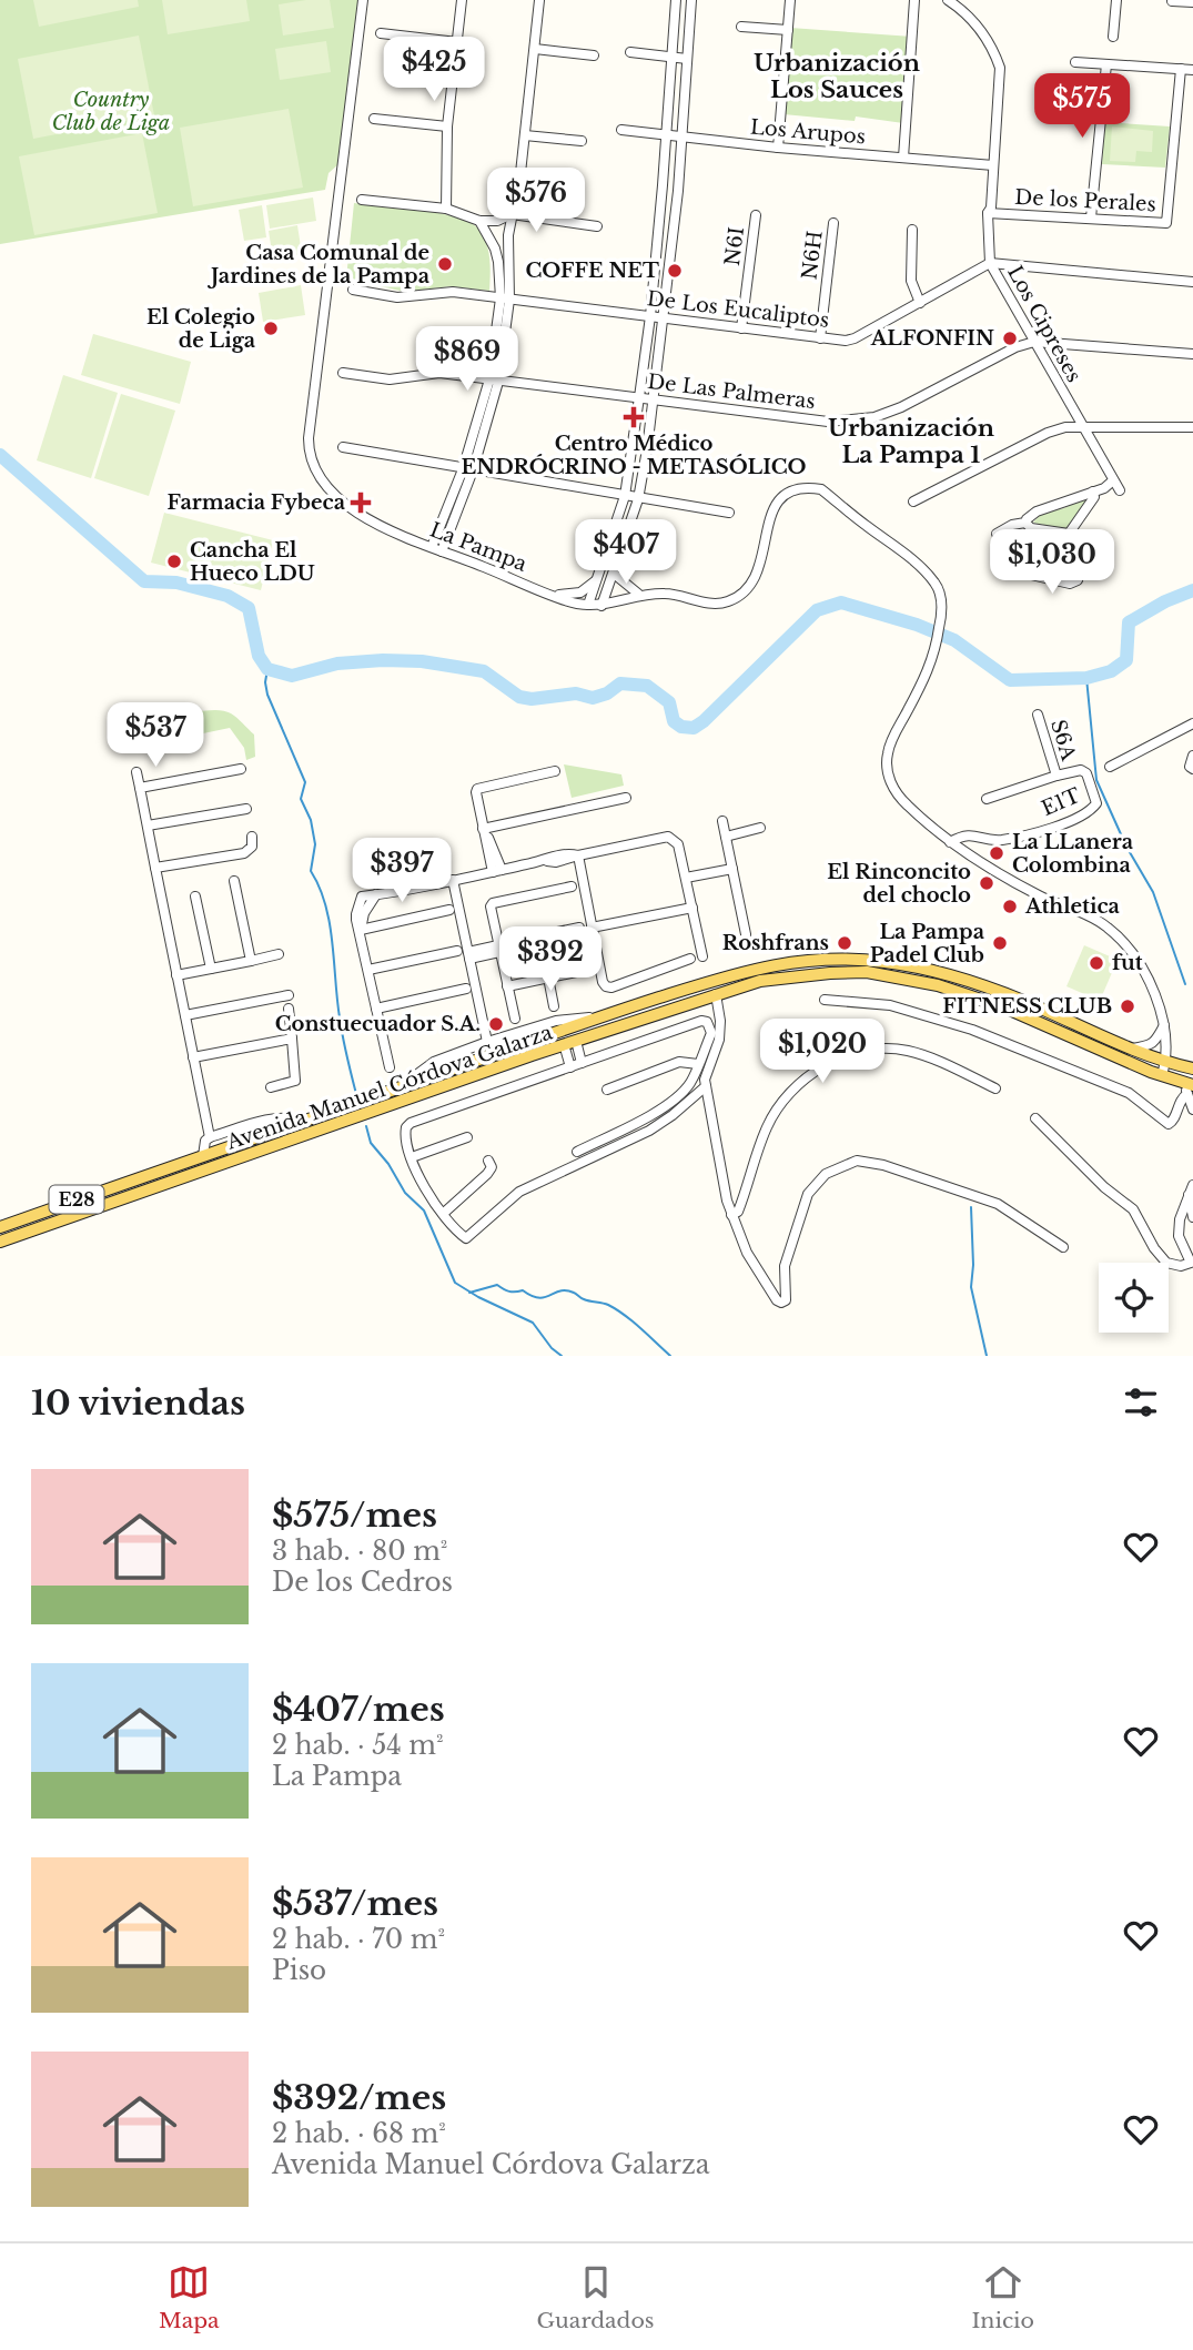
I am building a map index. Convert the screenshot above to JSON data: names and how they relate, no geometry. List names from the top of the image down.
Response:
{
  "streets": {
    "main road": ["Avenida Manuel Córdova Galarza", "E28"],
    "street": [
      "Los Arupos",
      "De los Perales",
      "N6I",
      "N6H",
      "De Los Eucaliptos",
      "Los Cipreses",
      "De Las Palmeras",
      "La Pampa",
      "S6A",
      "E1T"
    ]
  },
  "crossings": [
    ["Los Arupos", "Los Cipreses"],
    ["De los Perales", "Los Cipreses"],
    ["N6I", "De Los Eucaliptos"],
    ["N6H", "De Los Eucaliptos"],
    ["De Los Eucaliptos", "Los Cipreses"],
    ["Los Cipreses", "De Las Palmeras"],
    ["La Pampa", "E1T"],
    ["La Pampa", "Avenida Manuel Córdova Galarza"],
    ["S6A", "E1T"]
  ],
  "districts": ["Urbanización Los Sauces", "Urbanización La Pampa 1"],
  "parks": ["Country Club de Liga"],
  "places": {
    "other": [
      "Casa Comunal de Jardines de la Pampa",
      "COFFE NET",
      "El Colegio de Liga",
      "ALFONFIN",
      "Cancha El Hueco LDU",
      "La LLanera Colombina",
      "El Rinconcito del choclo",
      "Athletica",
      "Roshfrans",
      "La Pampa Padel Club",
      "fut",
      "FITNESS CLUB",
      "Constuecuador S.A."
    ],
    "health": ["Centro Médico ENDRÓCRINO - METASÓLICO", "Farmacia Fybeca"]
  },
  "page": {
    "price": [
      "$425",
      "$575",
      "$576",
      "$869",
      "$407",
      "$1,030",
      "$537",
      "$397",
      "$392",
      "$1,020"
    ],
    "heading": "10 viviendas",
    "list": [
      {
        "name": "$575/mes",
        "note": "3 hab. · 80 m² · De los Cedros"
      },
      {
        "name": "$407/mes",
        "note": "2 hab. · 54 m² · La Pampa"
      },
      {
        "name": "$537/mes",
        "note": "2 hab. · 70 m² · Piso"
      },
      {
        "name": "$392/mes",
        "note": "2 hab. · 68 m² · Avenida Manuel Córdova Galarza"
      }
    ],
    "tabs": ["Mapa", "Guardados", "Inicio"]
  }
}
